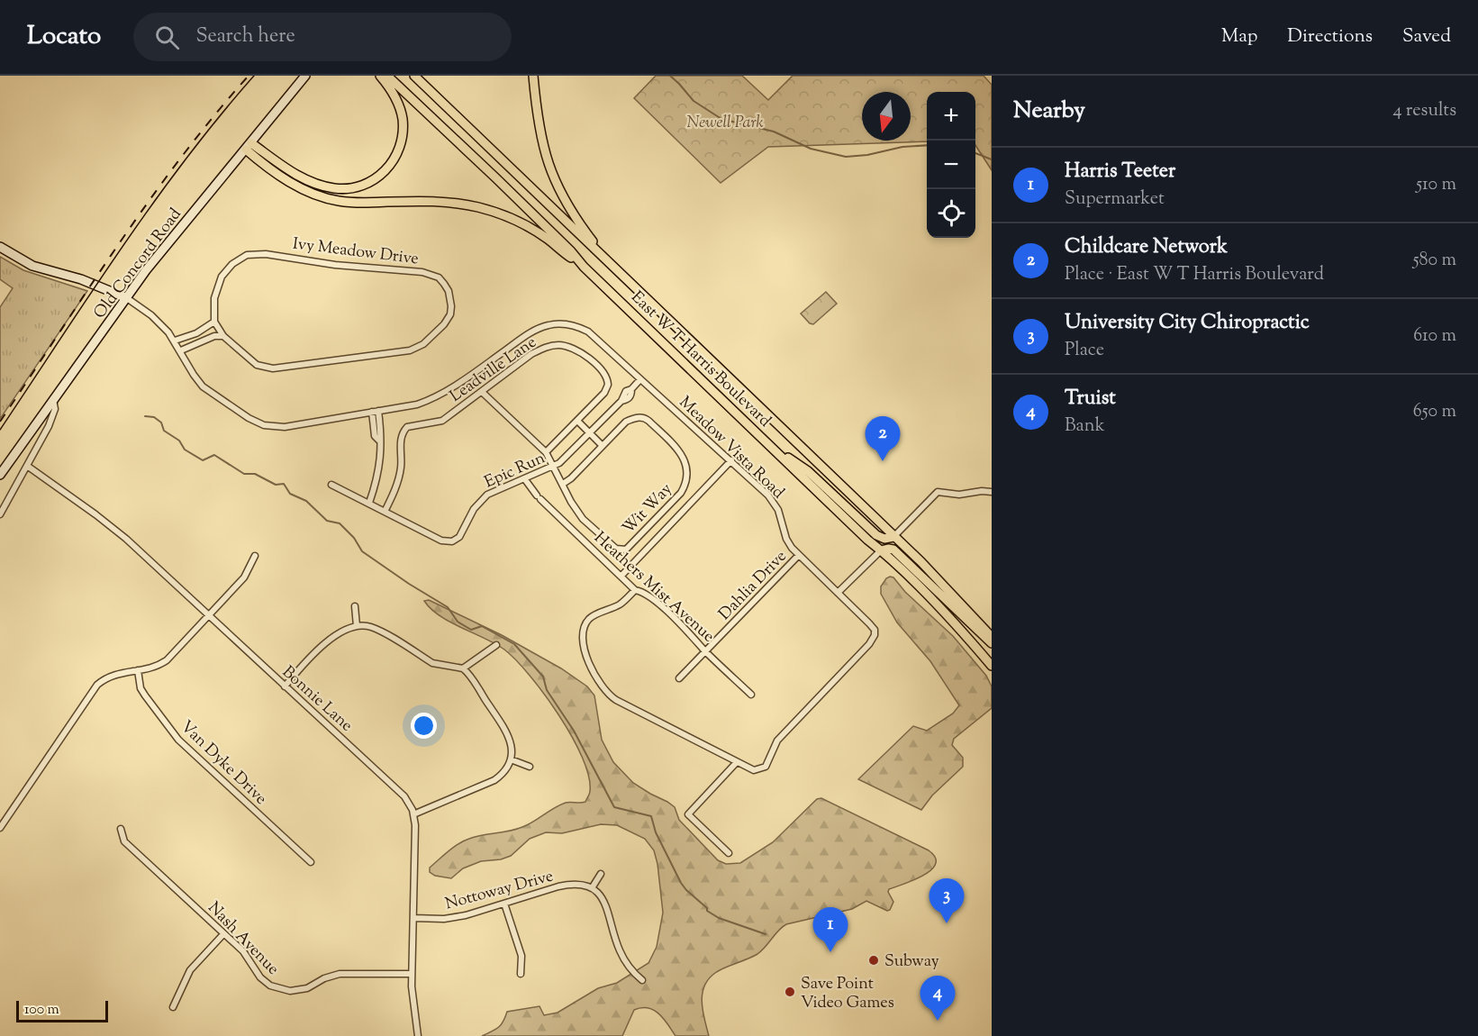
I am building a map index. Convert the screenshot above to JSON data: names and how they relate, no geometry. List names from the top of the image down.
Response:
{
  "streets": {
    "main road": ["East W T Harris Boulevard"],
    "street": [
      "Ivy Meadow Drive",
      "Old Concord Road",
      "Leadville Lane",
      "Meadow Vista Road",
      "Epic Run",
      "Wit Way",
      "Dahlia Drive",
      "Heathers Mist Avenue",
      "Bonnie Lane",
      "Van Dyke Drive",
      "Nottoway Drive",
      "Nash Avenue"
    ]
  },
  "crossings": [
    ["Old Concord Road", "Meadow Vista Road"],
    ["Leadville Lane", "Epic Run"],
    ["Leadville Lane", "Wit Way"],
    ["Meadow Vista Road", "Epic Run"],
    ["Meadow Vista Road", "Dahlia Drive"],
    ["Meadow Vista Road", "Heathers Mist Avenue"],
    ["Epic Run", "Wit Way"],
    ["Epic Run", "Heathers Mist Avenue"],
    ["Dahlia Drive", "Heathers Mist Avenue"],
    ["Bonnie Lane", "Nottoway Drive"],
    ["Bonnie Lane", "Nash Avenue"]
  ],
  "parks": ["Newell Park"],
  "places": ["Subway", "Save Point Video Games"],
  "scale_bar": "100 m",
  "north": "bottom",
  "page": {
    "header": "Locato",
    "search": "Search here",
    "nav": ["Map", "Directions", "Saved"],
    "heading": ["Nearby", "4 results"],
    "map_buttons": ["+", "−"],
    "list": [
      {
        "mark": "1",
        "name": "Harris Teeter",
        "note": "Supermarket",
        "value": "510 m"
      },
      {
        "mark": "2",
        "name": "Childcare Network",
        "note": "Place · East W T Harris Boulevard",
        "value": "580 m"
      },
      {
        "mark": "3",
        "name": "University City Chiropractic",
        "note": "Place",
        "value": "610 m"
      },
      {
        "mark": "4",
        "name": "Truist",
        "note": "Bank",
        "value": "650 m"
      }
    ],
    "pins": [
      "2",
      "3",
      "1",
      "4"
    ],
    "scale": "100 m"
  }
}
